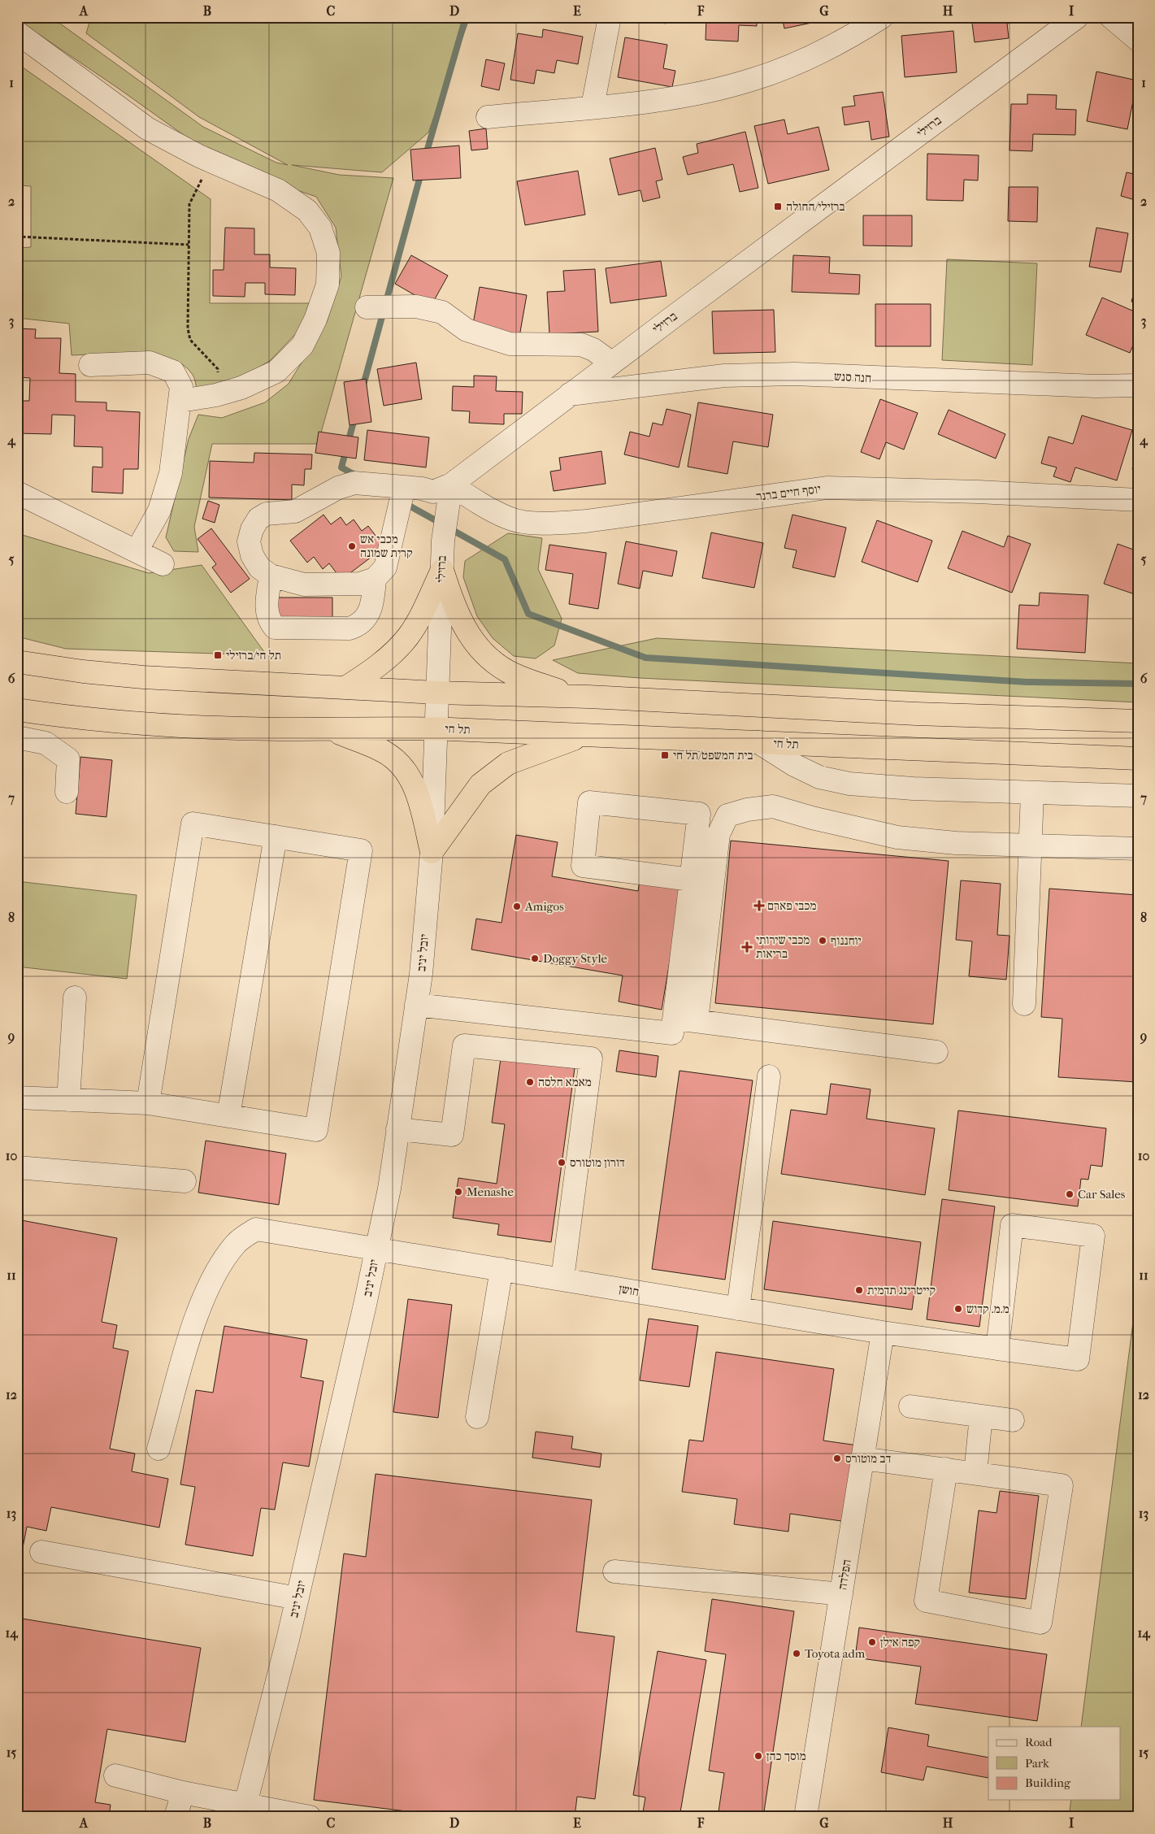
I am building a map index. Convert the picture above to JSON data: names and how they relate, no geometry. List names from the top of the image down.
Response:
{
  "streets": {
    "highway": ["תל חי"],
    "street": [
      "ברזילי",
      "חנה סנש",
      "יוסף חיים ברנר",
      "יובל יניב",
      "חושן",
      "הפלדה"
    ]
  },
  "crossings": [
    ["ברזילי", "חנה סנש"],
    ["ברזילי", "יוסף חיים ברנר"],
    ["ברזילי", "תל חי"],
    ["ברזילי", "יובל יניב"],
    ["תל חי", "יובל יניב"],
    ["יובל יניב", "חושן"],
    ["חושן", "הפלדה"]
  ],
  "places": {
    "transit": ["ברזילי/החולה", "תל חי/ברזילי", "בית המשפט/תל חי"],
    "other": [
      "מכבי אש קרית שמונה",
      "Amigos",
      "יוחננוף",
      "Doggy Style",
      "מאמא חלסה",
      "דורון מוטורס",
      "Menashe",
      "Car Sales",
      "קייטרינג תדמית",
      "מ.מ. קדוש",
      "דב מוטורס",
      "קפה אילן",
      "Toyota adm",
      "מוסך כהן"
    ],
    "health": ["מכבי פארם", "מכבי שירותי בריאות"]
  },
  "legend": ["Road", "Park", "Building"],
  "grid": {
    "columns": [
      "A",
      "B",
      "C",
      "D",
      "E",
      "F",
      "G",
      "H",
      "I"
    ],
    "rows": [
      "1",
      "2",
      "3",
      "4",
      "5",
      "6",
      "7",
      "8",
      "9",
      "10",
      "11",
      "12",
      "13",
      "14",
      "15"
    ]
  }
}
